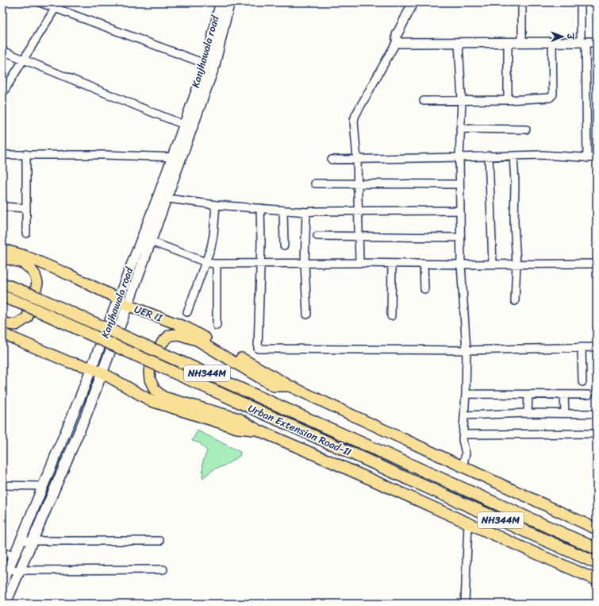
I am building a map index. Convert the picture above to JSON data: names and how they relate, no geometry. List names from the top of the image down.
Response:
{
  "streets": {
    "highway": ["NH344M", "Urban Extension Road-II"],
    "main road": ["Kanjhawala road", "UER II"]
  },
  "crossings": [
    ["Kanjhawala road", "UER II"]
  ],
  "north": "right"
}
